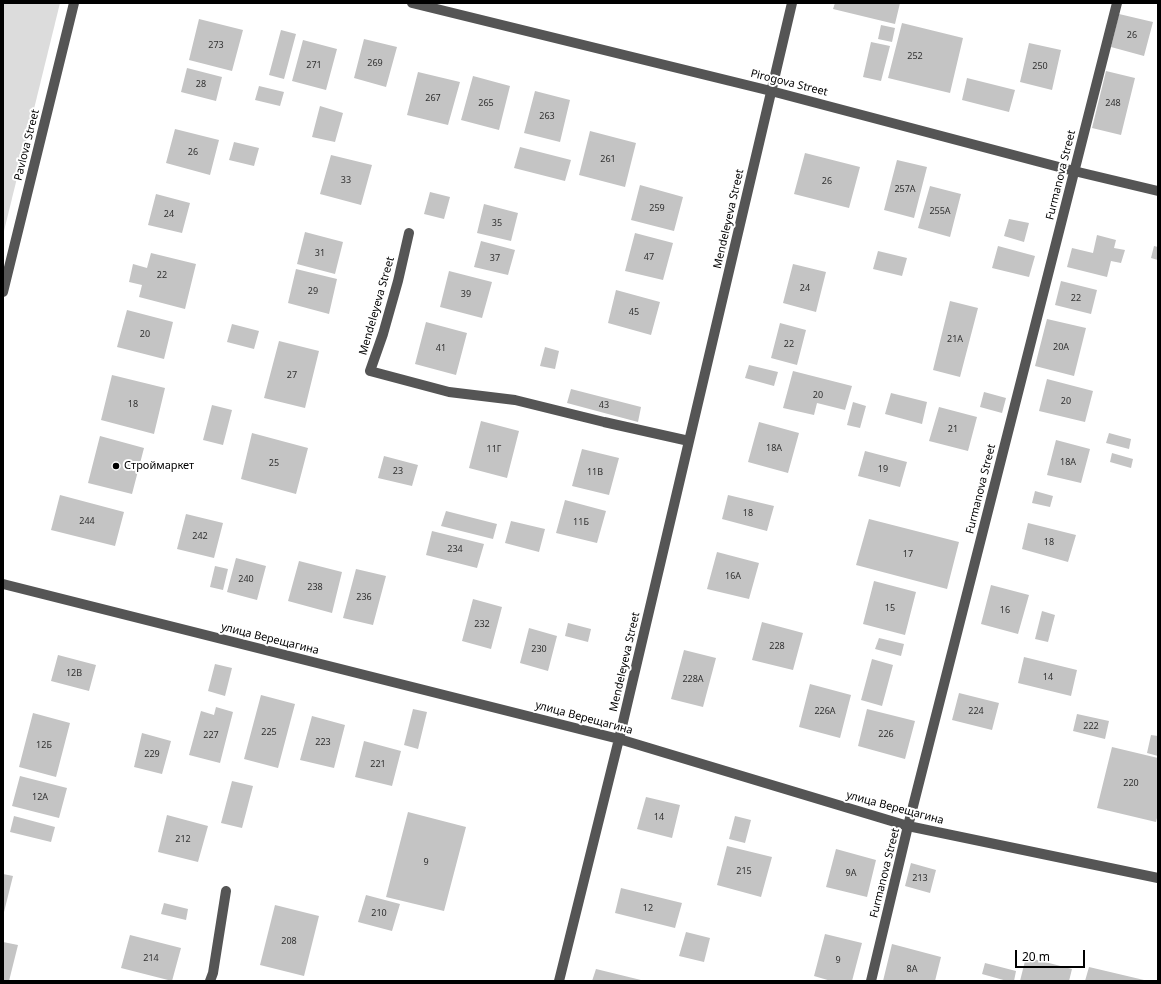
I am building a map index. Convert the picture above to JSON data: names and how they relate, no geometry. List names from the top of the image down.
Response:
{
  "streets": {
    "street": [
      "Pirogova Street",
      "Pavlova Street",
      "Furmanova Street",
      "Mendeleyeva Street",
      "улица Верещагина"
    ]
  },
  "crossings": [
    ["Pirogova Street", "Furmanova Street"],
    ["Pirogova Street", "Mendeleyeva Street"],
    ["Furmanova Street", "улица Верещагина"],
    ["Mendeleyeva Street", "улица Верещагина"]
  ],
  "places": ["Строймаркет"],
  "house_numbers": [
    "26",
    "273",
    "252",
    "269",
    "271",
    "250",
    "28",
    "267",
    "265",
    "248",
    "263",
    "26",
    "261",
    "33",
    "26",
    "257А",
    "259",
    "255А",
    "24",
    "35",
    "31",
    "47",
    "37",
    "22",
    "24",
    "29",
    "39",
    "22",
    "45",
    "20",
    "21А",
    "22",
    "20А",
    "41",
    "27",
    "20",
    "20",
    "18",
    "43",
    "21",
    "18А",
    "11Г",
    "18А",
    "25",
    "19",
    "23",
    "11В",
    "18",
    "244",
    "11Б",
    "242",
    "18",
    "234",
    "17",
    "16А",
    "240",
    "238",
    "236",
    "15",
    "16",
    "232",
    "228",
    "230",
    "12В",
    "14",
    "228А",
    "226А",
    "224",
    "222",
    "225",
    "226",
    "227",
    "223",
    "12Б",
    "229",
    "221",
    "220",
    "12А",
    "14",
    "212",
    "9",
    "215",
    "9А",
    "213",
    "12",
    "210",
    "208",
    "214",
    "9",
    "8А"
  ],
  "scale_bar": "20 m"
}
